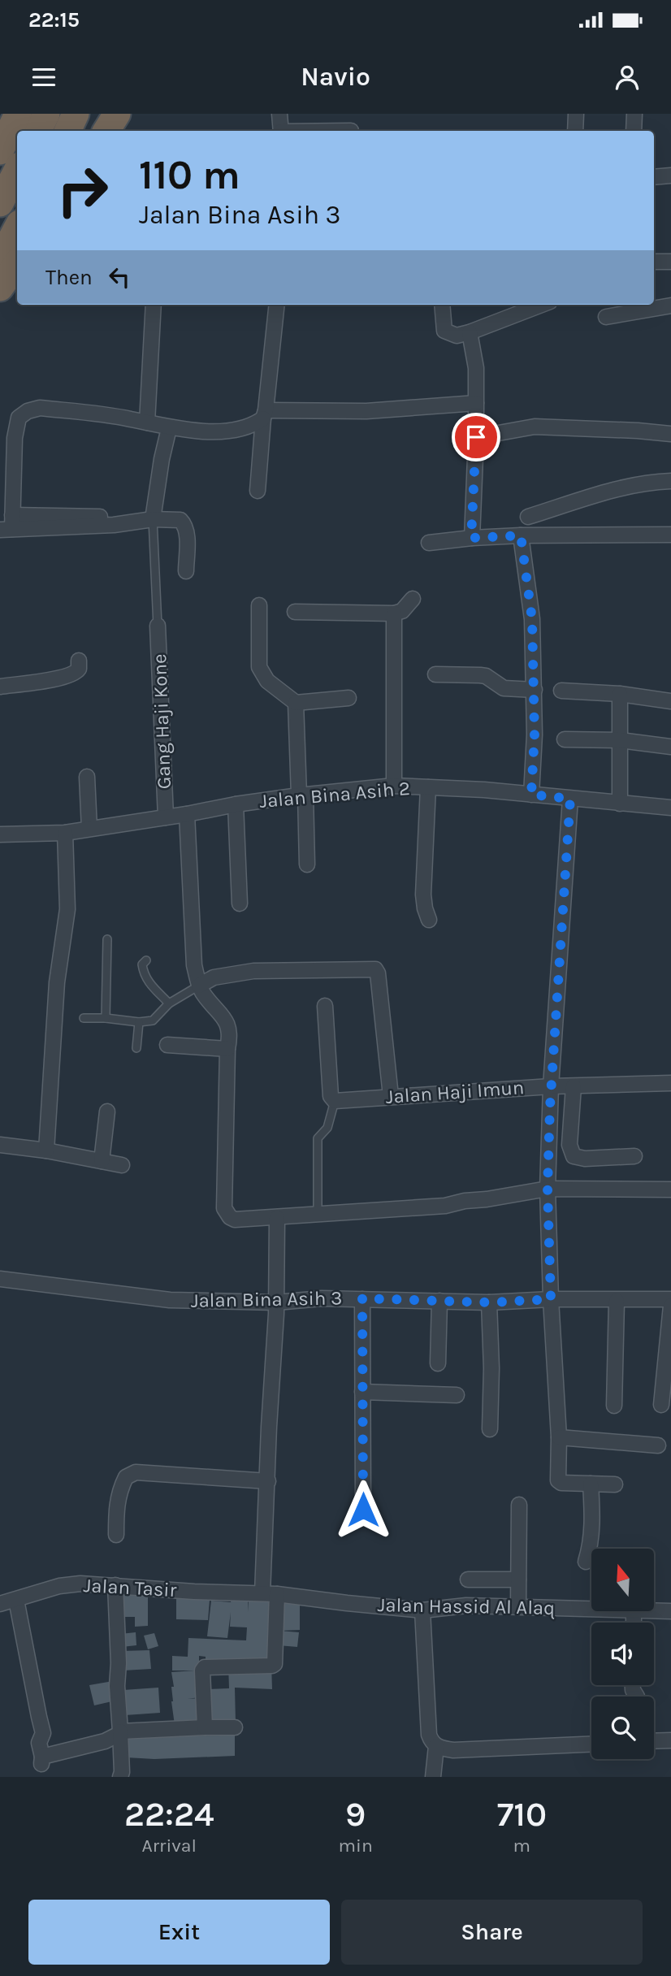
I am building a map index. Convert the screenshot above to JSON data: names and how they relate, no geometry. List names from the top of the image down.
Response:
{
  "streets": {
    "street": [
      "Gang Haji Kone",
      "Jalan Bina Asih 2",
      "Jalan Haji Imun",
      "Jalan Bina Asih 3",
      "Jalan Tasir",
      "Jalan Hassid Al Alaq"
    ]
  },
  "crossings": [
    ["Gang Haji Kone", "Jalan Bina Asih 2"],
    ["Jalan Tasir", "Jalan Hassid Al Alaq"]
  ],
  "north": "top",
  "page": {
    "status": "22:15",
    "header": "Navio",
    "turn": ["110 m", "Jalan Bina Asih 3"],
    "then": "Then",
    "eta": [
      "22:24",
      "Arrival",
      "9",
      "min",
      "710",
      "m"
    ],
    "buttons": ["Exit", "Share"]
  }
}
